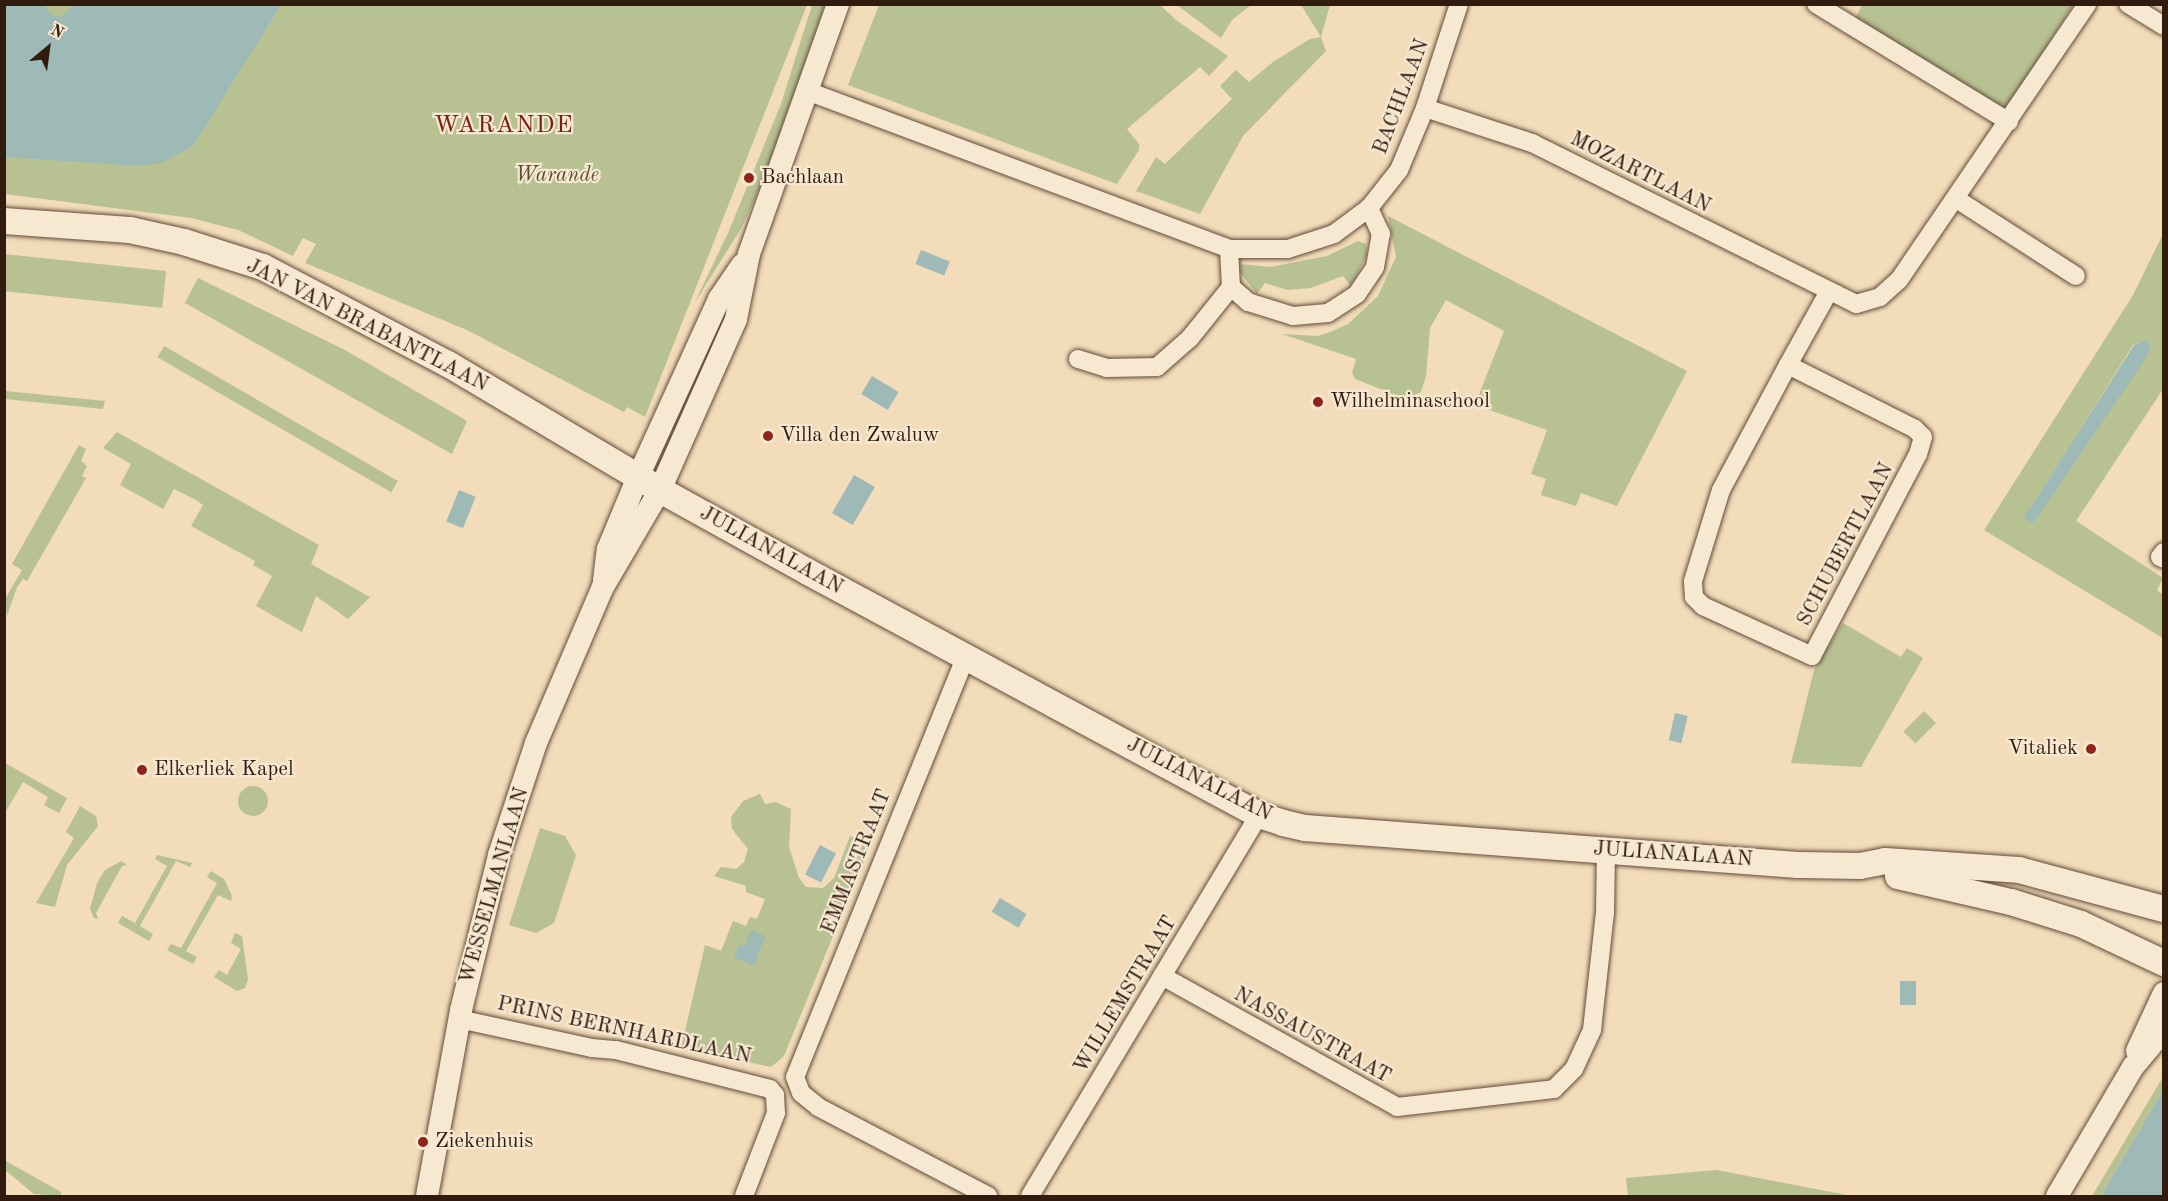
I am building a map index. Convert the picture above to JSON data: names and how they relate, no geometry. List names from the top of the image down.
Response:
{
  "streets": {
    "main road": ["JAN VAN BRABANTLAAN", "JULIANALAAN"],
    "street": [
      "BACHLAAN",
      "MOZARTLAAN",
      "SCHUBERTLAAN",
      "EMMASTRAAT",
      "WESSELMANLAAN",
      "WILLEMSTRAAT",
      "PRINS BERNHARDLAAN",
      "NASSAUSTRAAT"
    ]
  },
  "crossings": [
    ["BACHLAAN", "MOZARTLAAN"],
    ["MOZARTLAAN", "SCHUBERTLAAN"],
    ["JAN VAN BRABANTLAAN", "JULIANALAAN"],
    ["JAN VAN BRABANTLAAN", "WESSELMANLAAN"],
    ["JULIANALAAN", "EMMASTRAAT"],
    ["JULIANALAAN", "WESSELMANLAAN"],
    ["JULIANALAAN", "WILLEMSTRAAT"],
    ["JULIANALAAN", "NASSAUSTRAAT"],
    ["WESSELMANLAAN", "PRINS BERNHARDLAAN"],
    ["WILLEMSTRAAT", "NASSAUSTRAAT"]
  ],
  "districts": ["WARANDE"],
  "parks": ["Warande"],
  "places": [
    "Bachlaan",
    "Wilhelminaschool",
    "Villa den Zwaluw",
    "Vitaliek",
    "Elkerliek Kapel",
    "Ziekenhuis"
  ],
  "north": "top right"
}
